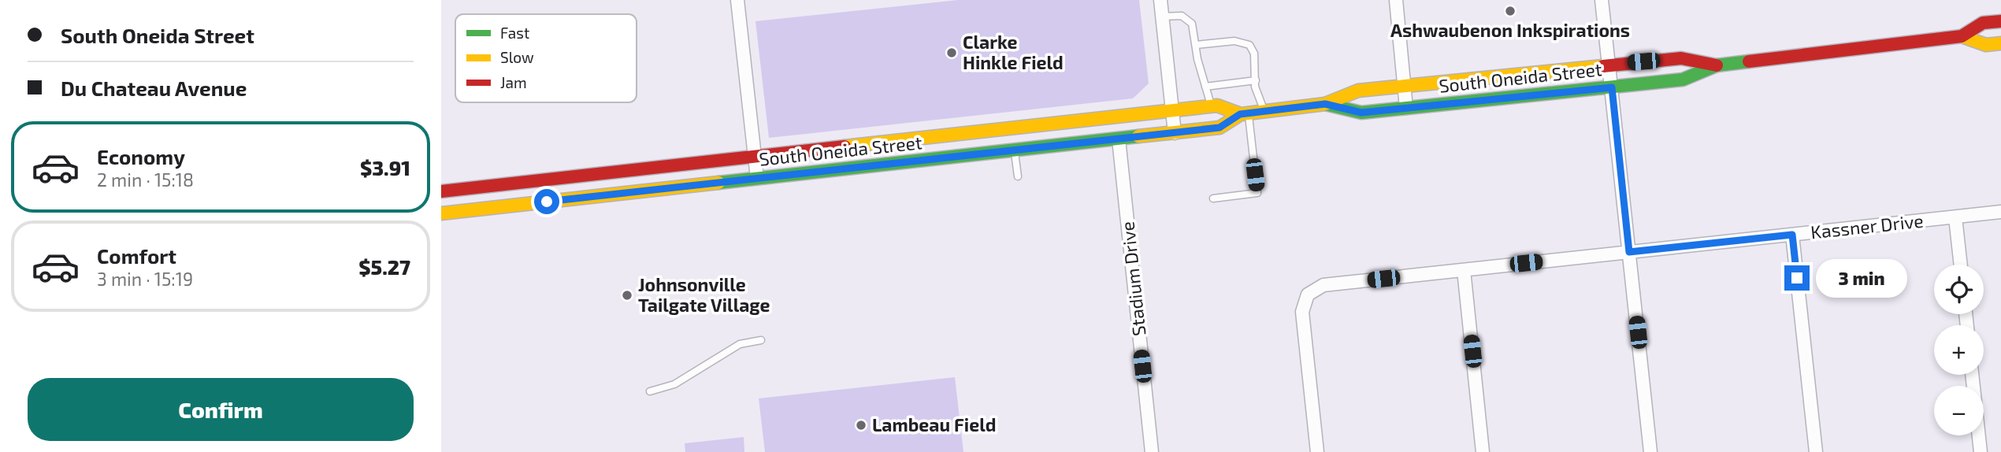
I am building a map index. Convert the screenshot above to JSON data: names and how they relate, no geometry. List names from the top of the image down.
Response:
{
  "streets": {
    "street": ["South Oneida Street", "Kassner Drive", "Stadium Drive"]
  },
  "crossings": [
    ["South Oneida Street", "Stadium Drive"]
  ],
  "places": [
    "Ashwaubenon Inkspirations",
    "Clarke Hinkle Field",
    "Johnsonville Tailgate Village",
    "Lambeau Field"
  ],
  "legend": ["Fast", "Slow", "Jam"],
  "page": {
    "banner": ["South Oneida Street", "Du Chateau Avenue"],
    "list": [
      {
        "name": "Economy",
        "note": "2 min · 15:18",
        "value": "$3.91"
      },
      {
        "name": "Comfort",
        "note": "3 min · 15:19",
        "value": "$5.27"
      }
    ],
    "bubble": "3 min",
    "map_buttons": ["+", "−"],
    "buttons": "Confirm"
  }
}
